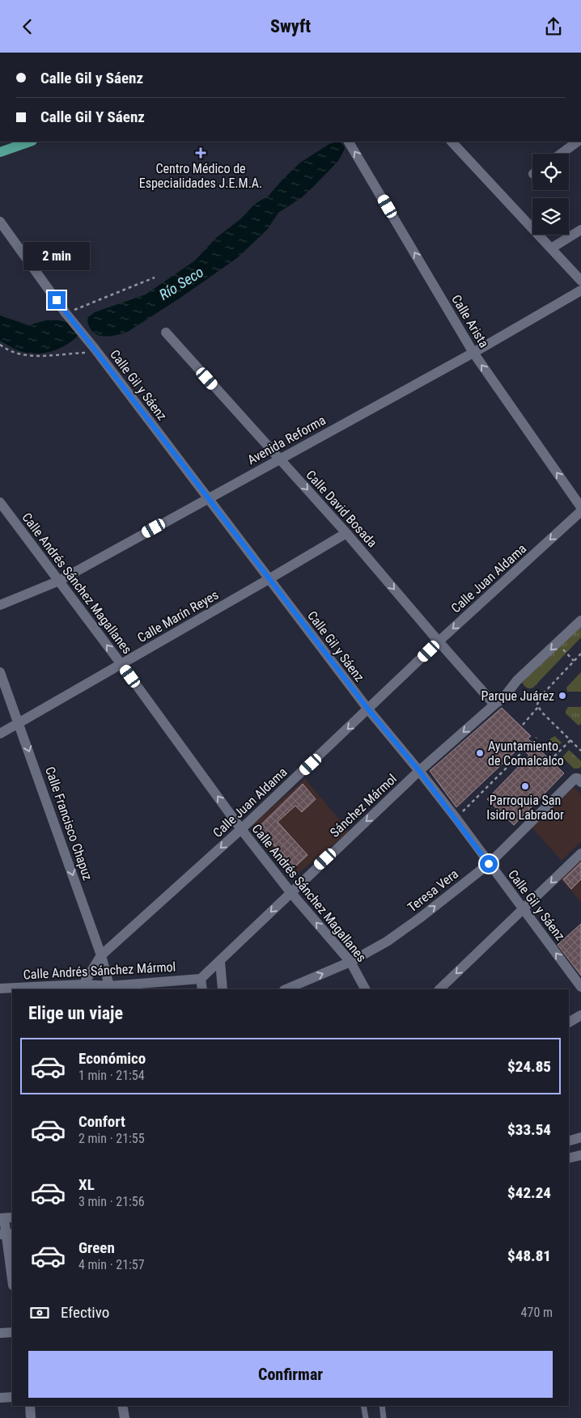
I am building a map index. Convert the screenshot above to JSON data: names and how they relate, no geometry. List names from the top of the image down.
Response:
{
  "streets": {
    "street": [
      "Calle Arista",
      "Calle Gil y Sáenz",
      "Avenida Reforma",
      "Calle David Bosada",
      "Calle Juan Aldama",
      "Calle Andrés Sánchez Magallanes",
      "Calle Marín Reyes",
      "Sánchez Mármol",
      "Calle Francisco Chapuz",
      "Teresa Vera",
      "Calle Andrés Sánchez Mármol"
    ]
  },
  "crossings": [
    ["Calle Arista", "Avenida Reforma"],
    ["Calle Gil y Sáenz", "Avenida Reforma"],
    ["Calle Gil y Sáenz", "Calle Juan Aldama"],
    ["Calle Gil y Sáenz", "Calle Marín Reyes"],
    ["Calle Gil y Sáenz", "Sánchez Mármol"],
    ["Calle Gil y Sáenz", "Teresa Vera"],
    ["Avenida Reforma", "Calle David Bosada"],
    ["Avenida Reforma", "Calle Andrés Sánchez Magallanes"],
    ["Calle David Bosada", "Calle Juan Aldama"],
    ["Calle David Bosada", "Calle Marín Reyes"],
    ["Calle David Bosada", "Sánchez Mármol"],
    ["Calle Juan Aldama", "Calle Andrés Sánchez Magallanes"],
    ["Calle Juan Aldama", "Calle Francisco Chapuz"],
    ["Calle Juan Aldama", "Calle Andrés Sánchez Mármol"],
    ["Calle Andrés Sánchez Magallanes", "Calle Marín Reyes"],
    ["Calle Andrés Sánchez Magallanes", "Sánchez Mármol"],
    ["Calle Andrés Sánchez Magallanes", "Teresa Vera"],
    ["Calle Marín Reyes", "Calle Francisco Chapuz"],
    ["Sánchez Mármol", "Calle Andrés Sánchez Mármol"],
    ["Calle Francisco Chapuz", "Calle Andrés Sánchez Mármol"]
  ],
  "one_way": [
    "Calle Arista",
    "Calle David Bosada",
    "Calle Juan Aldama",
    "Calle Andrés Sánchez Magallanes",
    "Sánchez Mármol",
    "Calle Francisco Chapuz"
  ],
  "water": ["Río Seco"],
  "places": {
    "health": ["Centro Médico de Especialidades J.E.M.A."],
    "other": ["Parque Juárez", "Ayuntamiento de Comalcalco", "Parroquia San Isidro Labrador"]
  },
  "page": {
    "header": "Swyft",
    "banner": ["Calle Gil y Sáenz", "Calle Gil Y Sáenz"],
    "bubble": "2 min",
    "heading": "Elige un viaje",
    "list": [
      {
        "name": "Económico",
        "note": "1 min · 21:54",
        "value": "$24.85"
      },
      {
        "name": "Confort",
        "note": "2 min · 21:55",
        "value": "$33.54"
      },
      {
        "name": "XL",
        "note": "3 min · 21:56",
        "value": "$42.24"
      },
      {
        "name": "Green",
        "note": "4 min · 21:57",
        "value": "$48.81"
      }
    ],
    "pay": ["Efectivo", "470 m"],
    "buttons": "Confirmar"
  }
}
